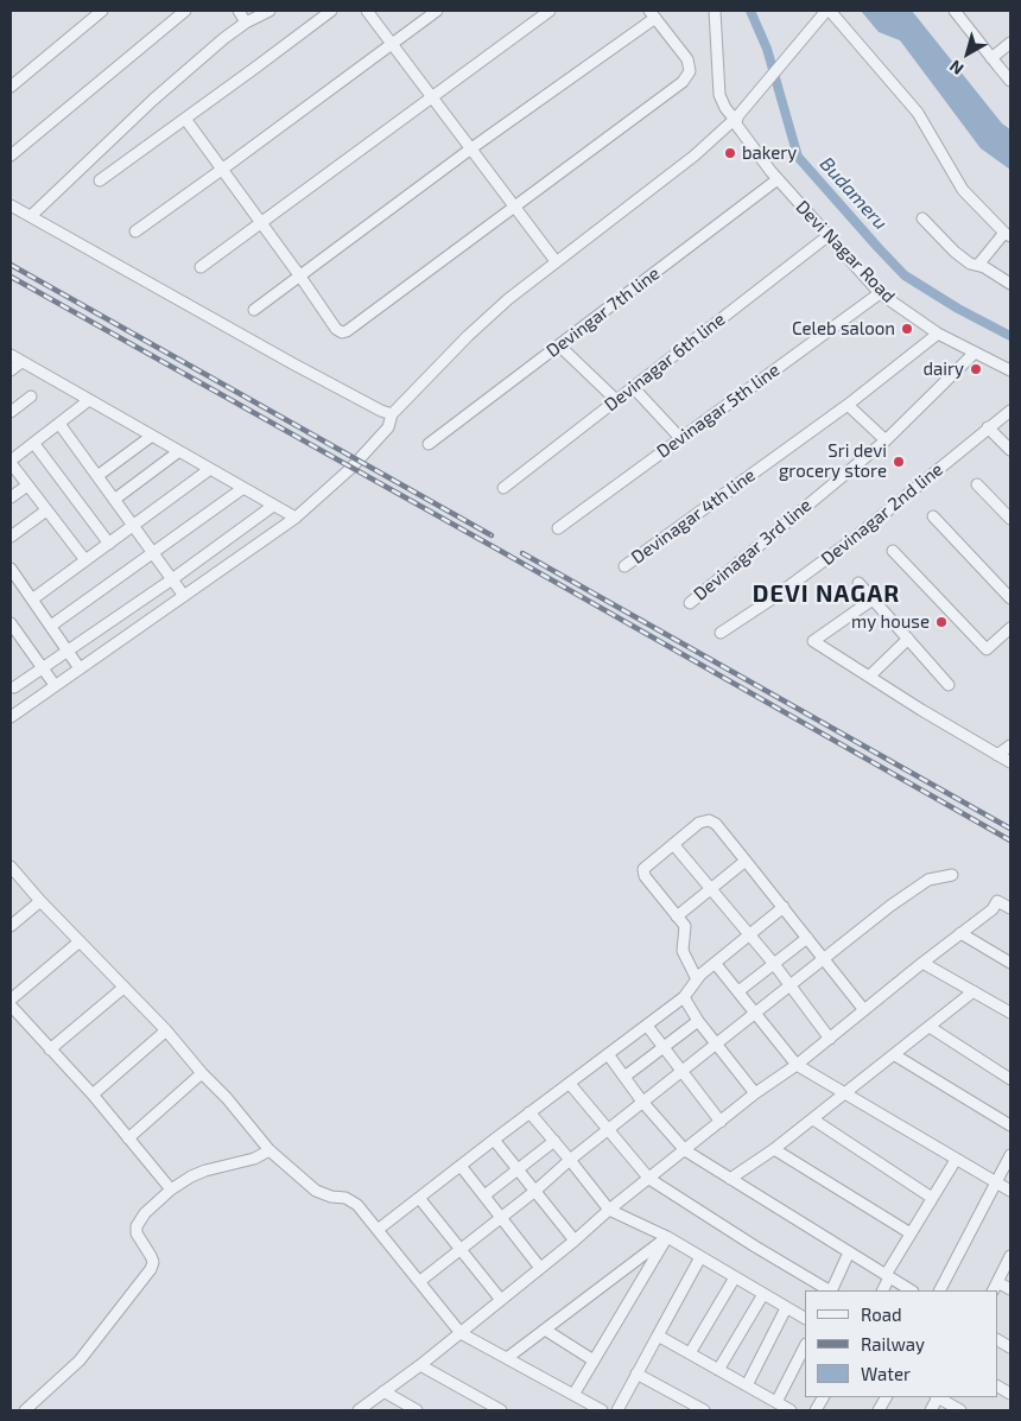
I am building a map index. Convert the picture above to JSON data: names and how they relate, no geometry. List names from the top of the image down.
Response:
{
  "streets": {
    "street": [
      "Devi Nagar Road",
      "Devingar 7th line",
      "Devinagar 6th line",
      "Devinagar 5th line",
      "Devinagar 2nd line",
      "Devinagar 4th line",
      "Devinagar 3rd line"
    ]
  },
  "crossings": [
    ["Devi Nagar Road", "Devingar 7th line"],
    ["Devi Nagar Road", "Devinagar 6th line"],
    ["Devi Nagar Road", "Devinagar 5th line"],
    ["Devi Nagar Road", "Devinagar 4th line"],
    ["Devi Nagar Road", "Devinagar 3rd line"]
  ],
  "districts": ["DEVI NAGAR"],
  "water": ["Budameru"],
  "places": [
    "bakery",
    "Celeb saloon",
    "dairy",
    "Sri devi grocery store",
    "my house"
  ],
  "legend": ["Road", "Railway", "Water"],
  "north": "bottom left"
}
